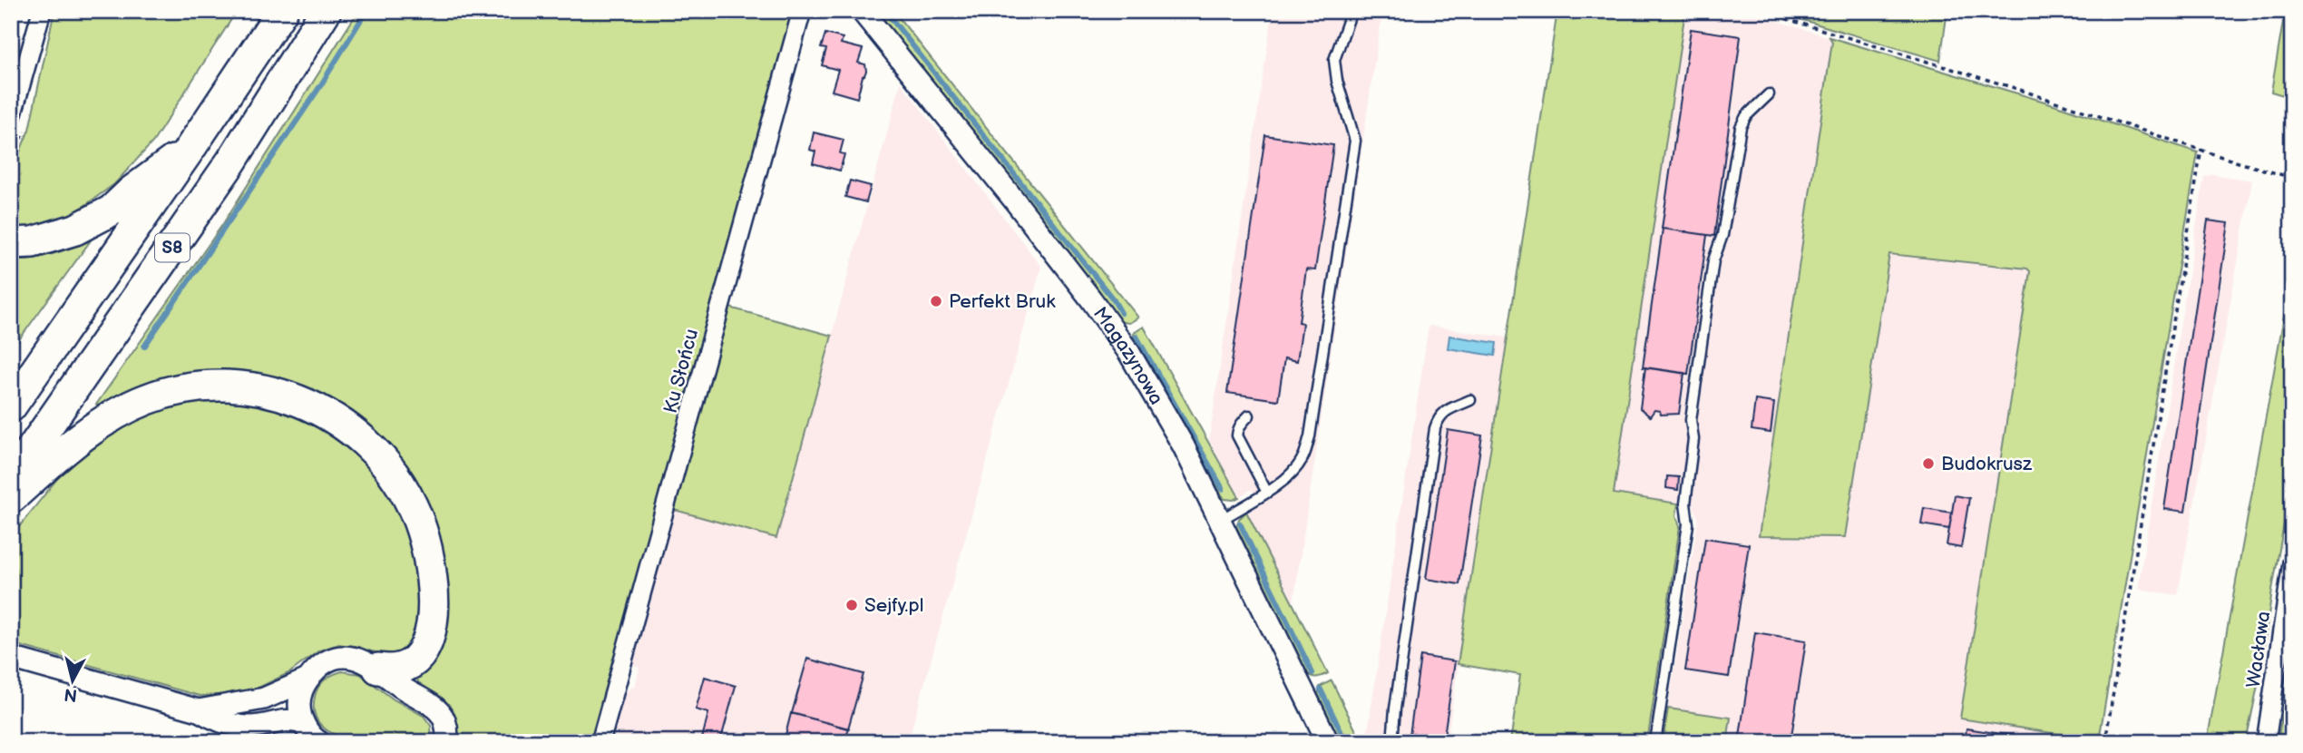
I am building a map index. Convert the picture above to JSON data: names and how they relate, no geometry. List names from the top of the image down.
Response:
{
  "streets": {
    "highway": ["S8"],
    "street": ["Magazynowa", "Ku Słońcu", "Wacława"]
  },
  "places": ["Perfekt Bruk", "Budokrusz", "Sejfy.pl"],
  "north": "bottom"
}
